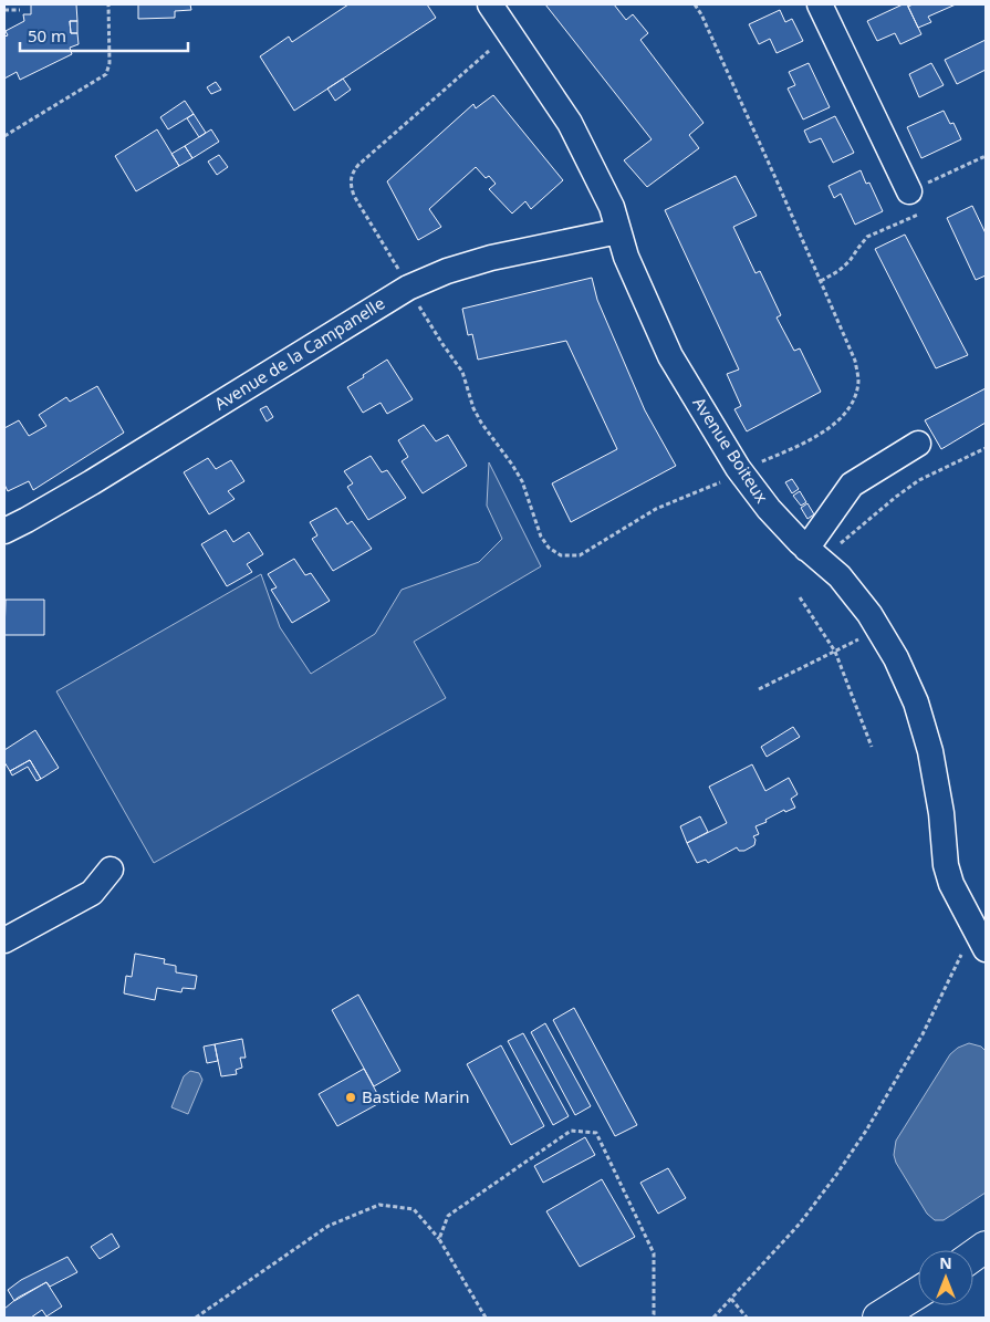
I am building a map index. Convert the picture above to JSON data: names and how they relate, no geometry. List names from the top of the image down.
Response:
{
  "streets": {
    "street": ["Avenue de la Campanelle", "Avenue Boiteux"]
  },
  "crossings": [
    ["Avenue de la Campanelle", "Avenue Boiteux"]
  ],
  "places": ["Bastide Marin"],
  "scale_bar": "50 m",
  "north": "top"
}
